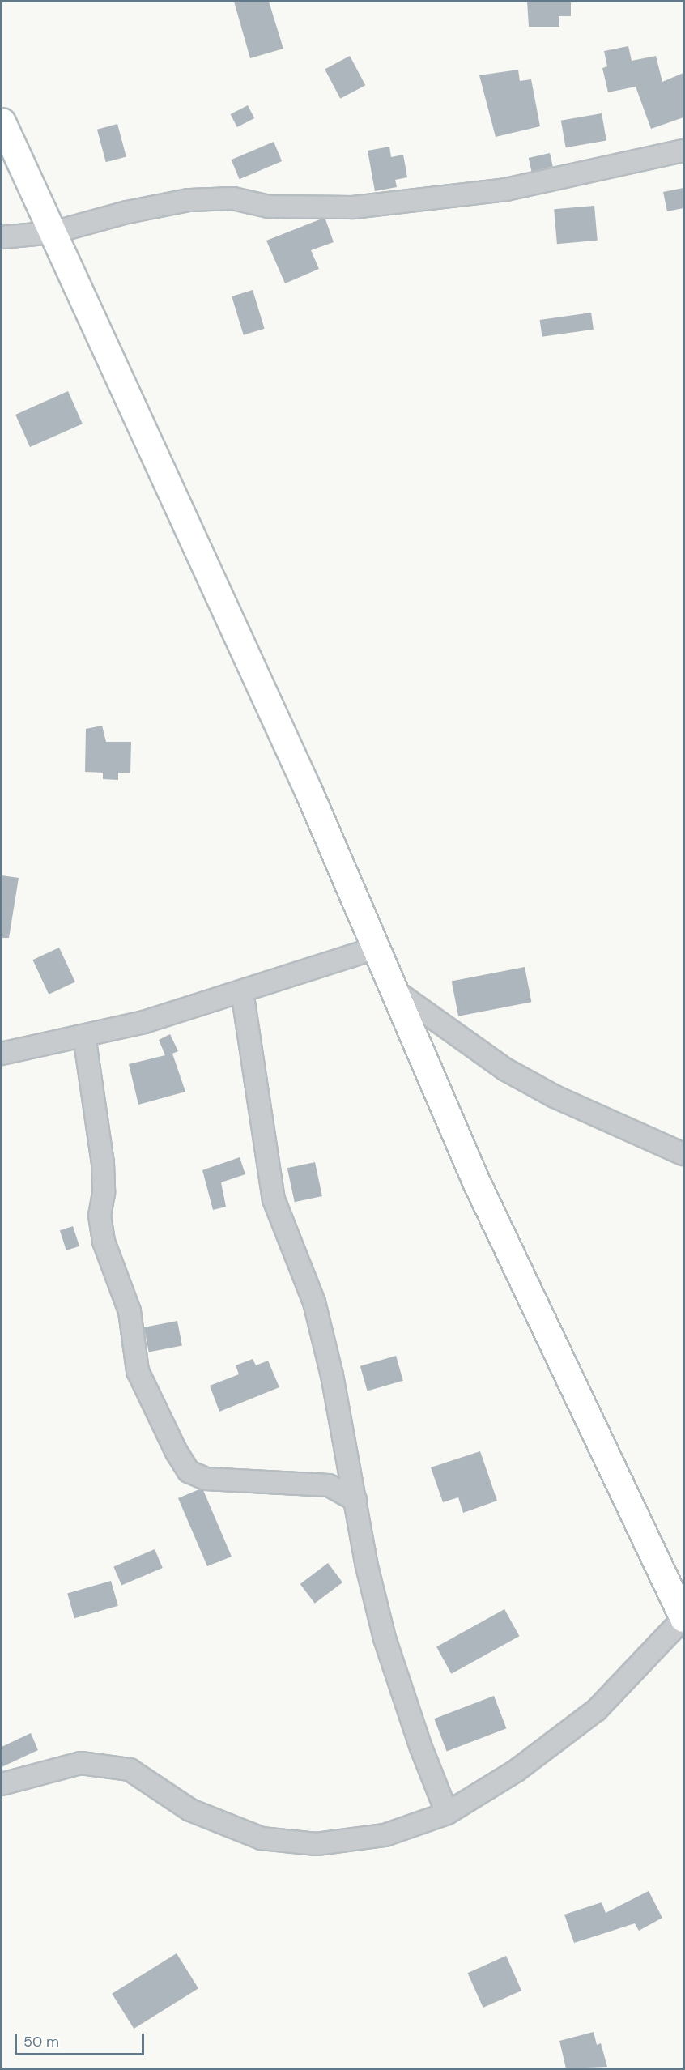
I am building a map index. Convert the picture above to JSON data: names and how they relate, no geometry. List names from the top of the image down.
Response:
{
  "scale_bar": "50 m"
}
